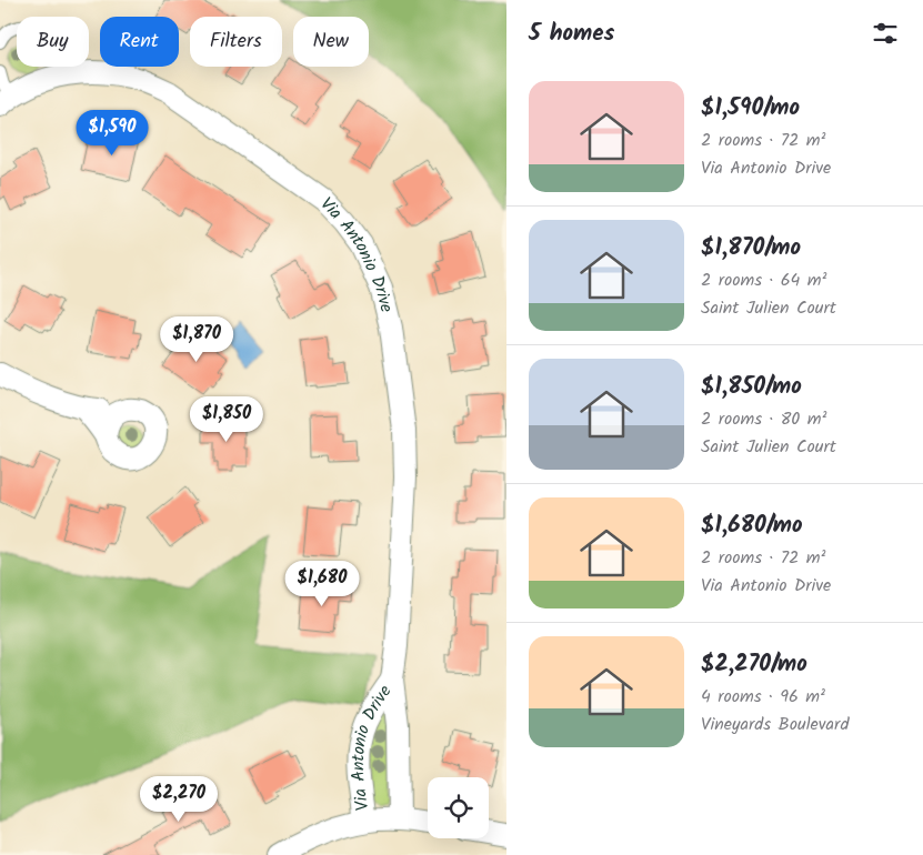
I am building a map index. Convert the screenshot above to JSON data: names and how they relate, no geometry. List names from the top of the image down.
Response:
{
  "streets": {
    "street": ["Via Antonio Drive"]
  },
  "page": {
    "heading": "5 homes",
    "chip": [
      "Buy",
      "Rent",
      "Filters",
      "New"
    ],
    "list": [
      {
        "name": "$1,590/mo",
        "note": "2 rooms · 72 m² · Via Antonio Drive"
      },
      {
        "name": "$1,870/mo",
        "note": "2 rooms · 64 m² · Saint Julien Court"
      },
      {
        "name": "$1,850/mo",
        "note": "2 rooms · 80 m² · Saint Julien Court"
      },
      {
        "name": "$1,680/mo",
        "note": "2 rooms · 72 m² · Via Antonio Drive"
      },
      {
        "name": "$2,270/mo",
        "note": "4 rooms · 96 m² · Vineyards Boulevard"
      }
    ],
    "price": [
      "$1,590",
      "$1,870",
      "$1,850",
      "$1,680",
      "$2,270"
    ]
  }
}
